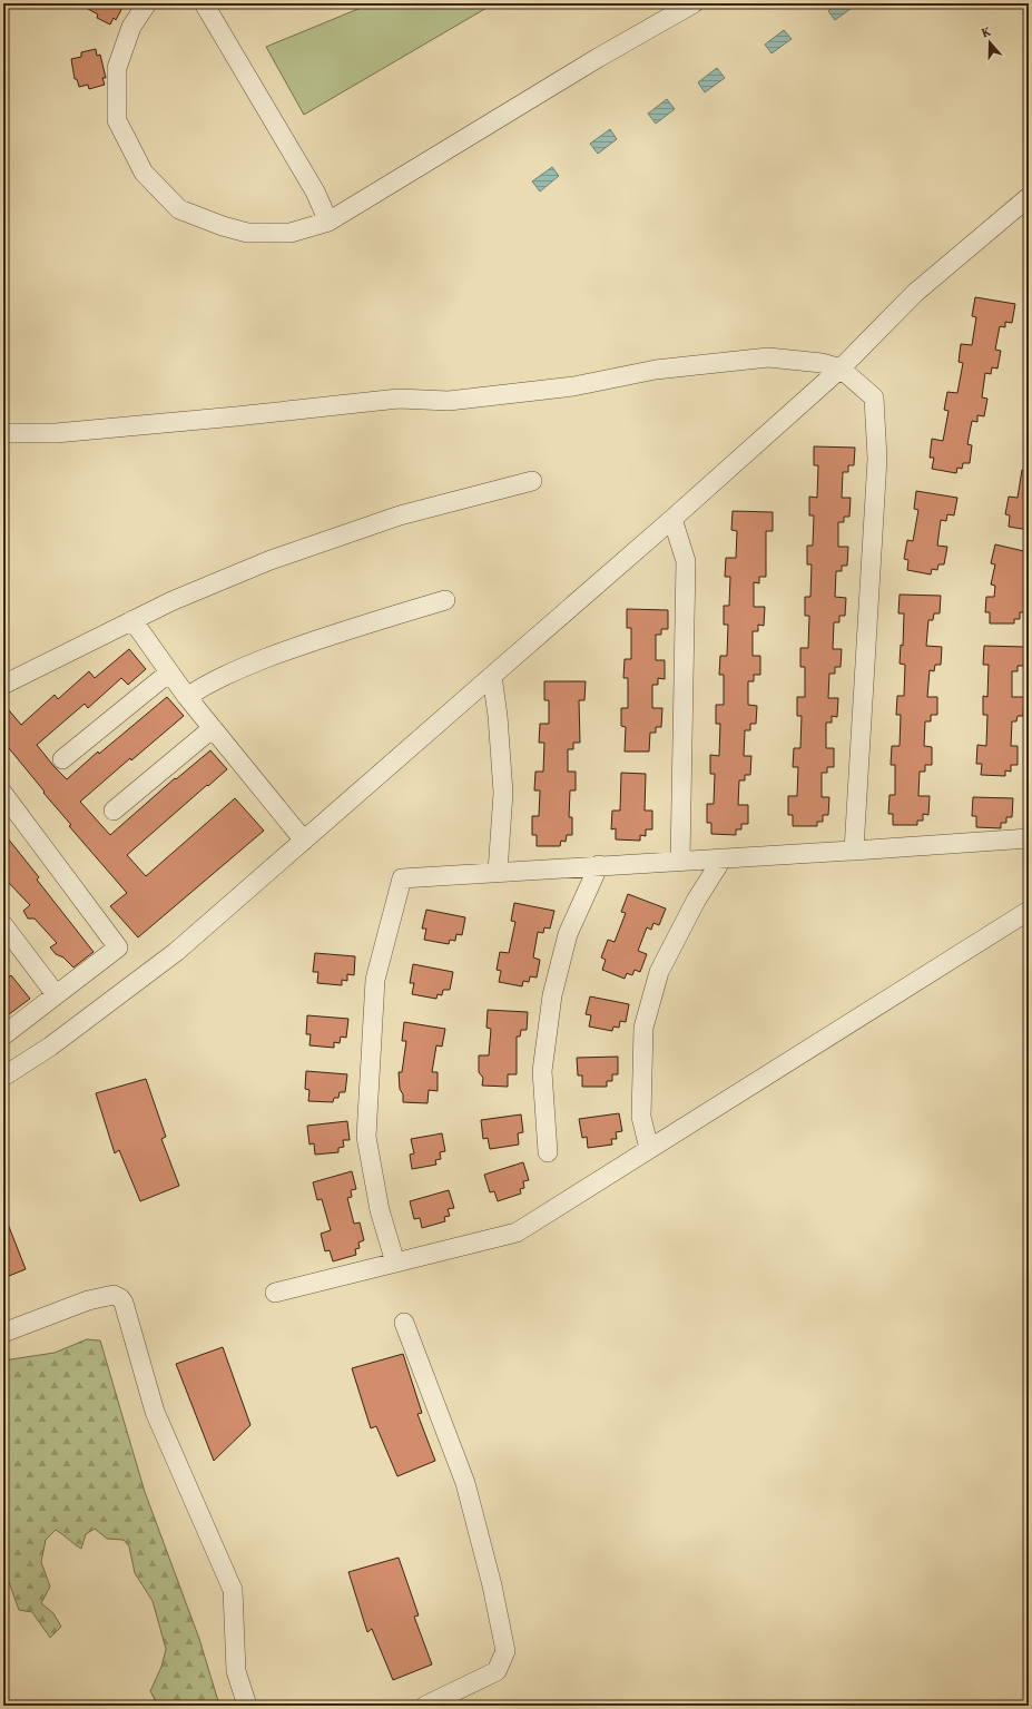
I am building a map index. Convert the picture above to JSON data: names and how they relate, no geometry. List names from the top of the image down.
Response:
{
  "north": "top"
}
